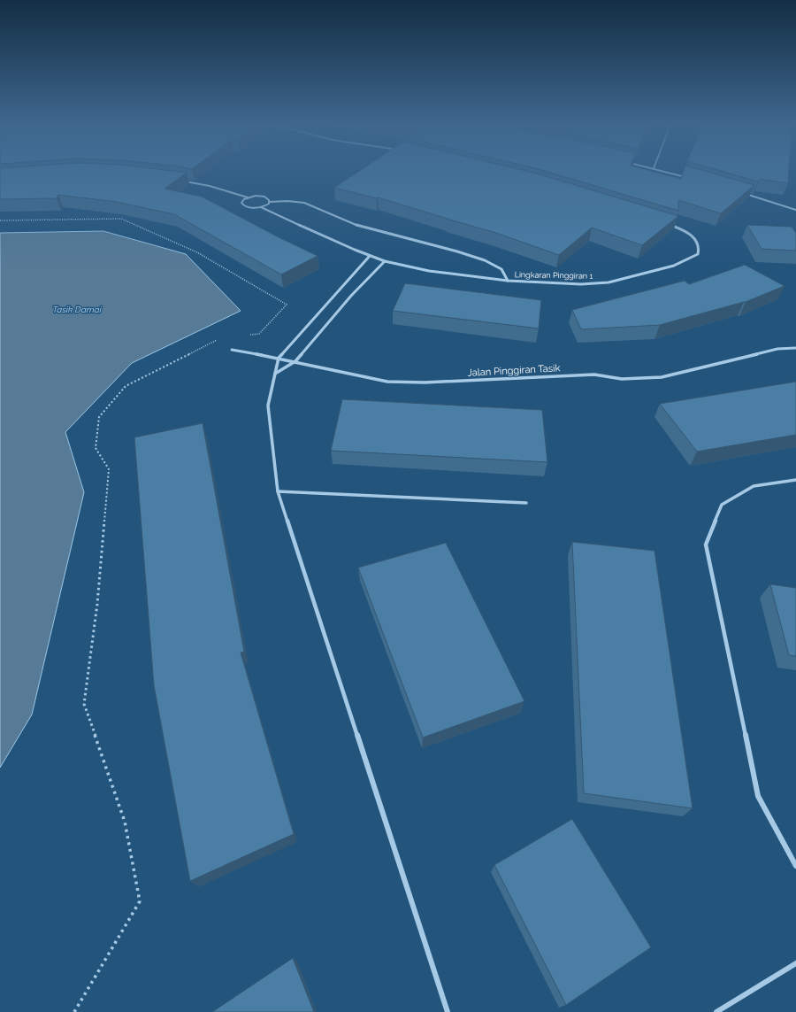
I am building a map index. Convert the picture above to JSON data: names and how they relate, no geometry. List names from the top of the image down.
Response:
{
  "streets": {
    "street": ["Lingkaran Pinggiran 1", "Jalan Pinggiran Tasik"]
  },
  "water": ["Tasik Damai"]
}
